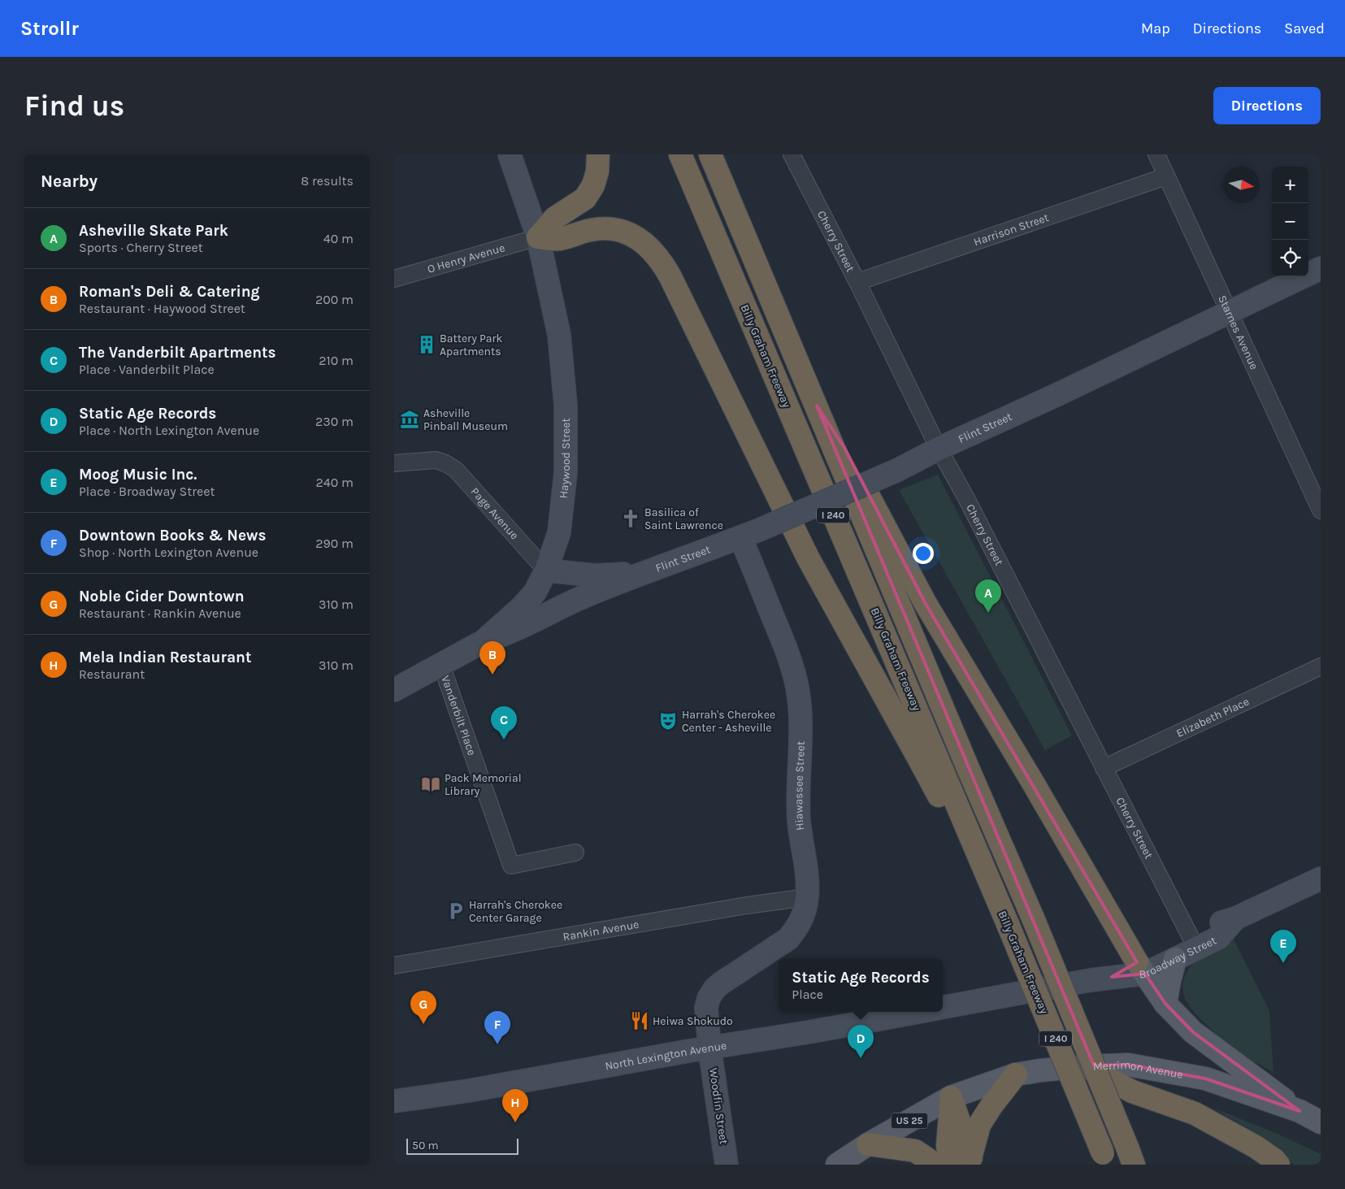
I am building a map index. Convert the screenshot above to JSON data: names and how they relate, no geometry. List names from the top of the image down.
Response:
{
  "streets": {
    "highway": ["Billy Graham Freeway", "I 240"],
    "main road": ["Merrimon Avenue", "US 25"],
    "street": [
      "Harrison Street",
      "Cherry Street",
      "O Henry Avenue",
      "Starnes Avenue",
      "Flint Street",
      "Haywood Street",
      "Page Avenue",
      "Vanderbilt Place",
      "Elizabeth Place",
      "Hiawassee Street",
      "Rankin Avenue",
      "Broadway Street",
      "North Lexington Avenue",
      "Woodfin Street"
    ]
  },
  "crossings": [
    ["Harrison Street", "Cherry Street"],
    ["Harrison Street", "Starnes Avenue"],
    ["Cherry Street", "Flint Street"],
    ["Cherry Street", "Elizabeth Place"],
    ["Cherry Street", "Broadway Street"],
    ["O Henry Avenue", "Haywood Street"],
    ["Starnes Avenue", "Flint Street"],
    ["Flint Street", "Haywood Street"],
    ["Flint Street", "Page Avenue"],
    ["Flint Street", "Hiawassee Street"],
    ["Haywood Street", "Page Avenue"],
    ["Haywood Street", "Vanderbilt Place"],
    ["Hiawassee Street", "Rankin Avenue"],
    ["Hiawassee Street", "North Lexington Avenue"],
    ["Hiawassee Street", "Woodfin Street"],
    ["North Lexington Avenue", "Woodfin Street"],
    ["Merrimon Avenue", "US 25"]
  ],
  "places": {
    "building": ["Battery Park Apartments"],
    "museum": ["Asheville Pinball Museum"],
    "church": ["Basilica of Saint Lawrence"],
    "theatre": ["Harrah's Cherokee Center - Asheville"],
    "library": ["Pack Memorial Library"],
    "parking": ["Harrah's Cherokee Center Garage"],
    "restaurant": ["Heiwa Shokudo"]
  },
  "scale_bar": "50 m",
  "north": "right",
  "page": {
    "header": "Strollr",
    "nav": ["Map", "Directions", "Saved"],
    "buttons": "Directions",
    "title": "Find us",
    "heading": ["Nearby", "8 results"],
    "map_buttons": ["+", "−"],
    "list": [
      {
        "mark": "A",
        "name": "Asheville Skate Park",
        "note": "Sports · Cherry Street",
        "value": "40 m"
      },
      {
        "mark": "B",
        "name": "Roman's Deli & Catering",
        "note": "Restaurant · Haywood Street",
        "value": "200 m"
      },
      {
        "mark": "C",
        "name": "The Vanderbilt Apartments",
        "note": "Place · Vanderbilt Place",
        "value": "210 m"
      },
      {
        "mark": "D",
        "name": "Static Age Records",
        "note": "Place · North Lexington Avenue",
        "value": "230 m"
      },
      {
        "mark": "E",
        "name": "Moog Music Inc.",
        "note": "Place · Broadway Street",
        "value": "240 m"
      },
      {
        "mark": "F",
        "name": "Downtown Books & News",
        "note": "Shop · North Lexington Avenue",
        "value": "290 m"
      },
      {
        "mark": "G",
        "name": "Noble Cider Downtown",
        "note": "Restaurant · Rankin Avenue",
        "value": "310 m"
      },
      {
        "mark": "H",
        "name": "Mela Indian Restaurant",
        "note": "Restaurant",
        "value": "310 m"
      }
    ],
    "pins": [
      "A",
      "B",
      "C",
      "E",
      "G",
      "F",
      "D",
      "H"
    ],
    "popup": ["Static Age Records", "Place"],
    "scale": "50 m"
  }
}
